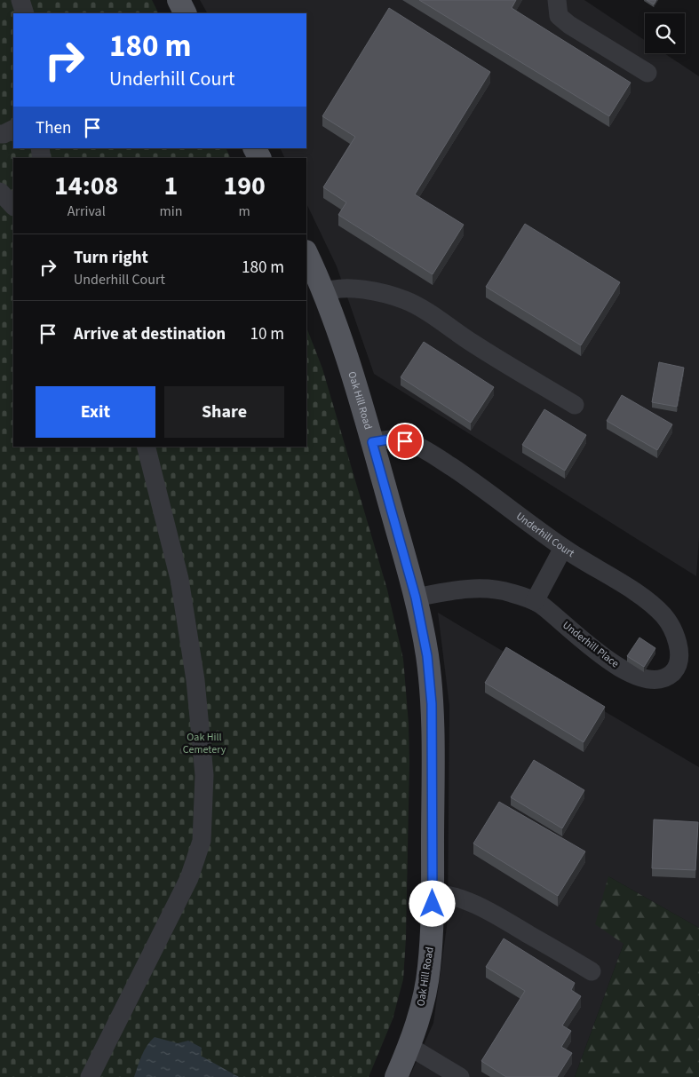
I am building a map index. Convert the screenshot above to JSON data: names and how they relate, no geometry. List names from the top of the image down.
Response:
{
  "streets": {
    "main road": ["Oak Hill Road"],
    "street": ["Underhill Court", "Underhill Place"]
  },
  "crossings": [
    ["Oak Hill Road", "Underhill Court"],
    ["Oak Hill Road", "Underhill Place"],
    ["Underhill Court", "Underhill Place"]
  ],
  "parks": ["Oak Hill Cemetery"],
  "page": {
    "turn": ["180 m", "Underhill Court"],
    "then": "Then",
    "eta": [
      "14:08",
      "Arrival",
      "1",
      "min",
      "190",
      "m"
    ],
    "list": [
      {
        "name": "Turn right",
        "note": "Underhill Court",
        "value": "180 m"
      },
      {
        "name": "Arrive at destination",
        "value": "10 m"
      }
    ],
    "buttons": ["Exit", "Share"]
  }
}
